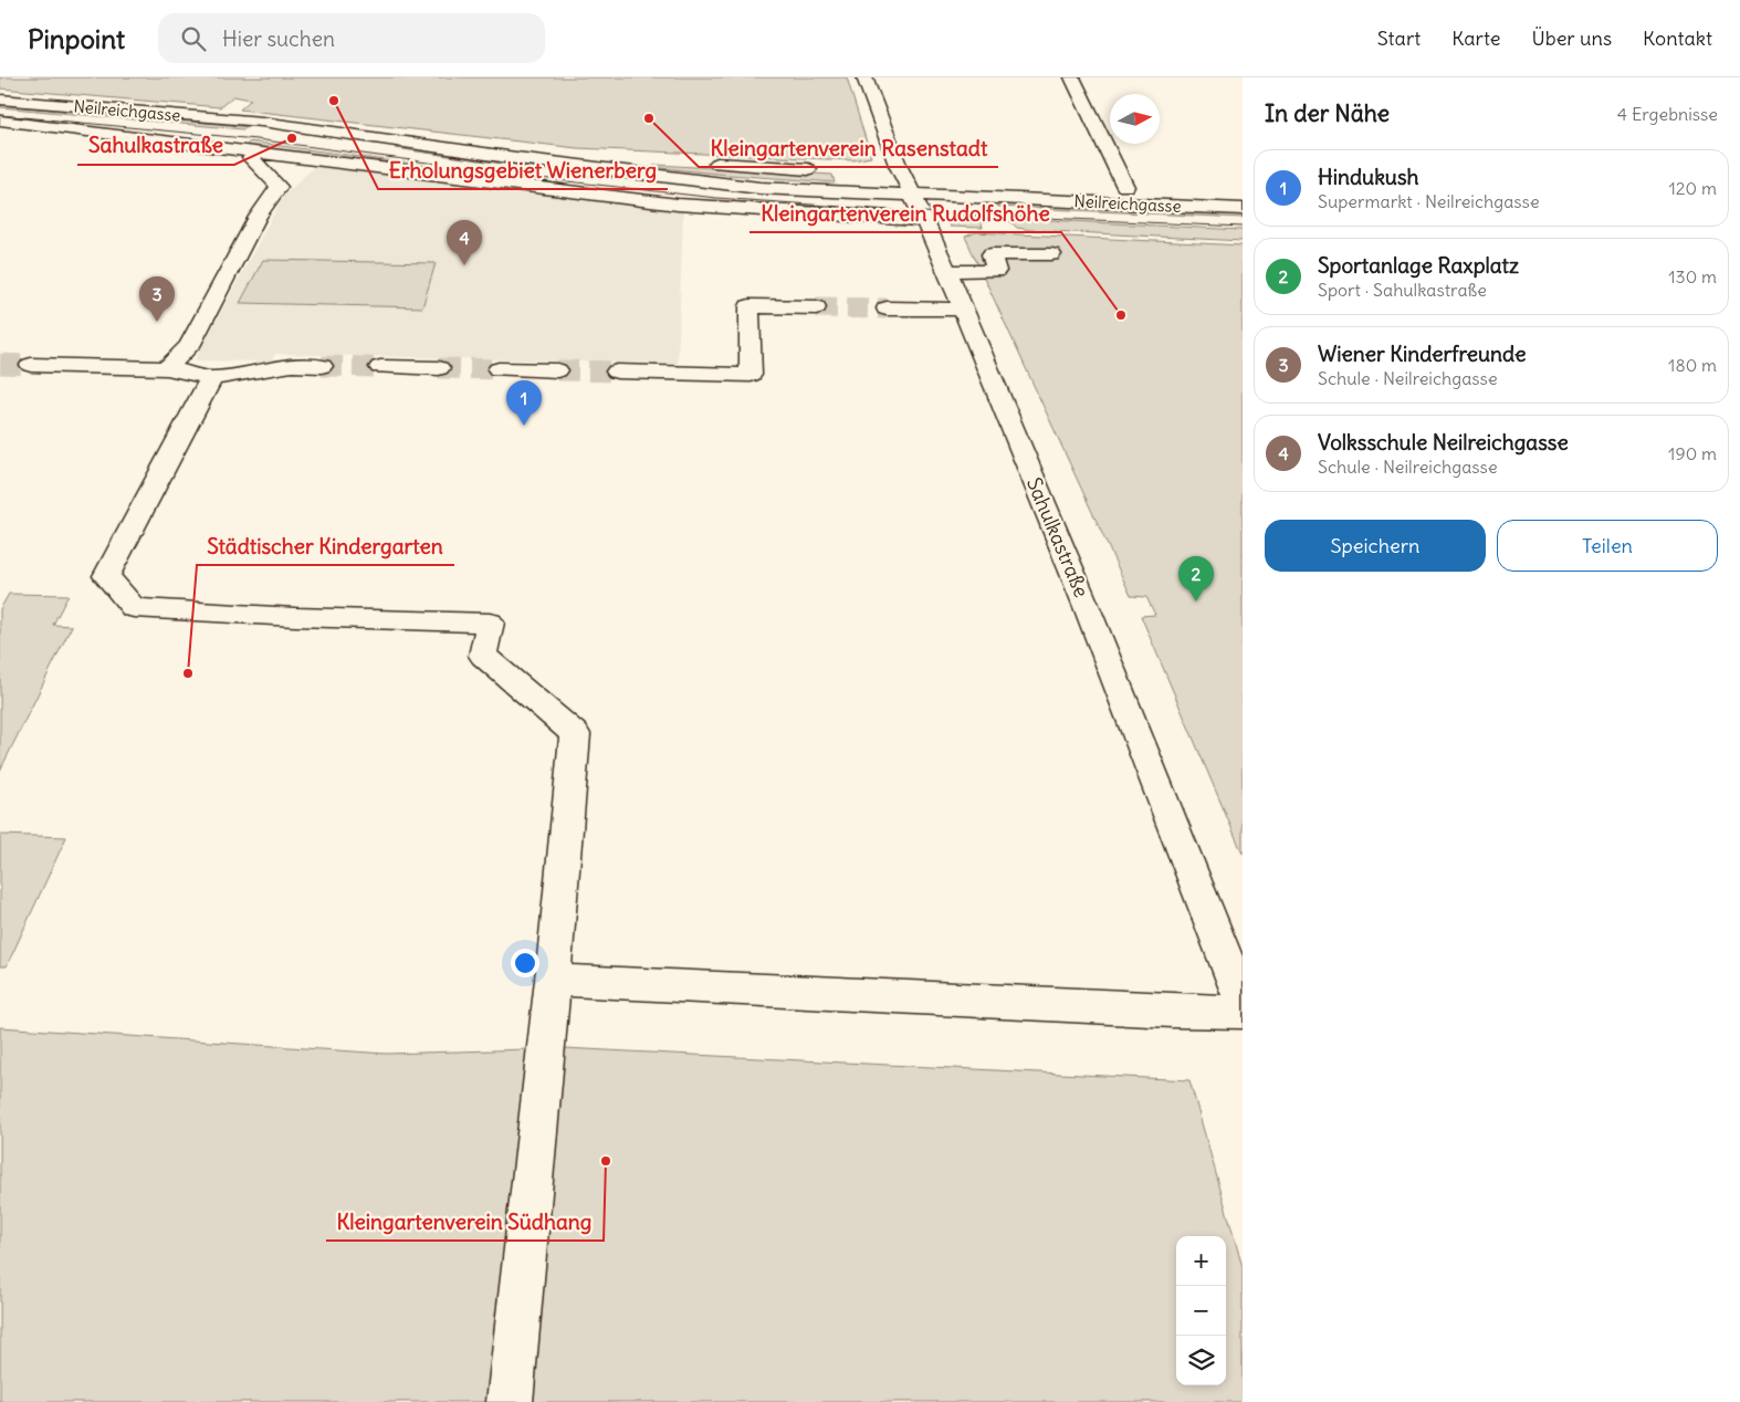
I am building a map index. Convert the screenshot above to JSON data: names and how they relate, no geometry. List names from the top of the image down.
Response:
{
  "streets": {
    "street": ["Neilreichgasse", "Sahulkastraße"]
  },
  "crossings": [
    ["Neilreichgasse", "Sahulkastraße"]
  ],
  "places": [
    "Erholungsgebiet Wienerberg",
    "Kleingartenverein Rasenstadt",
    "Sahulkastraße",
    "Kleingartenverein Rudolfshöhe",
    "Städtischer Kindergarten",
    "Kleingartenverein Südhang"
  ],
  "north": "right",
  "page": {
    "header": "Pinpoint",
    "search": "Hier suchen",
    "nav": [
      "Start",
      "Karte",
      "Über uns",
      "Kontakt"
    ],
    "heading": ["In der Nähe", "4 Ergebnisse"],
    "list": [
      {
        "mark": "1",
        "name": "Hindukush",
        "note": "Supermarkt · Neilreichgasse",
        "value": "120 m"
      },
      {
        "mark": "2",
        "name": "Sportanlage Raxplatz",
        "note": "Sport · Sahulkastraße",
        "value": "130 m"
      },
      {
        "mark": "3",
        "name": "Wiener Kinderfreunde",
        "note": "Schule · Neilreichgasse",
        "value": "180 m"
      },
      {
        "mark": "4",
        "name": "Volksschule Neilreichgasse",
        "note": "Schule · Neilreichgasse",
        "value": "190 m"
      }
    ],
    "pins": [
      "4",
      "3",
      "1",
      "2"
    ],
    "buttons": ["Speichern", "Teilen"],
    "map_buttons": ["+", "−"]
  }
}
